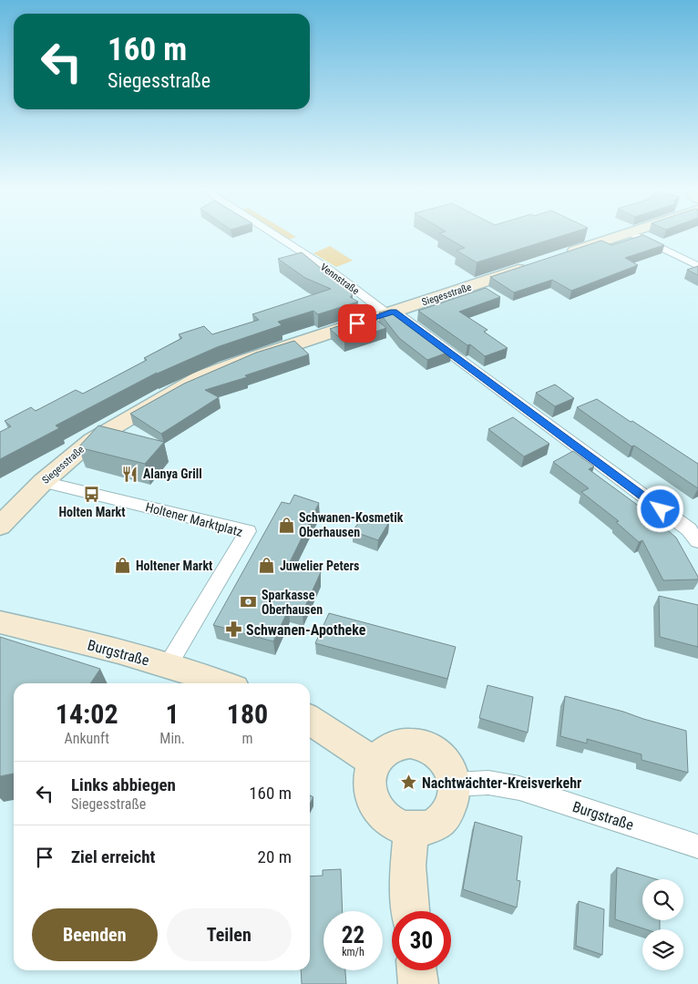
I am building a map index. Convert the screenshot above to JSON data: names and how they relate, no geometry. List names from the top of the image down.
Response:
{
  "streets": {
    "main road": ["Siegesstraße", "Burgstraße"],
    "street": ["Vennstraße", "Holtener Marktplatz"]
  },
  "crossings": [
    ["Vennstraße", "Siegesstraße"],
    ["Siegesstraße", "Holtener Marktplatz"],
    ["Holtener Marktplatz", "Burgstraße"]
  ],
  "places": {
    "restaurant": ["Alanya Grill"],
    "bus stop": ["Holten Markt"],
    "shop": ["Schwanen-Kosmetik Oberhausen", "Holtener Markt", "Juwelier Peters"],
    "bank": ["Sparkasse Oberhausen"],
    "pharmacy": ["Schwanen-Apotheke"],
    "place": ["Nachtwächter-Kreisverkehr"]
  },
  "page": {
    "turn": ["160 m", "Siegesstraße"],
    "eta": [
      "14:02",
      "Ankunft",
      "1",
      "Min.",
      "180",
      "m"
    ],
    "list": [
      {
        "name": "Links abbiegen",
        "note": "Siegesstraße",
        "value": "160 m"
      },
      {
        "name": "Ziel erreicht",
        "value": "20 m"
      }
    ],
    "buttons": ["Beenden", "Teilen"],
    "speed": "22 km/h",
    "limit": "30"
  }
}
